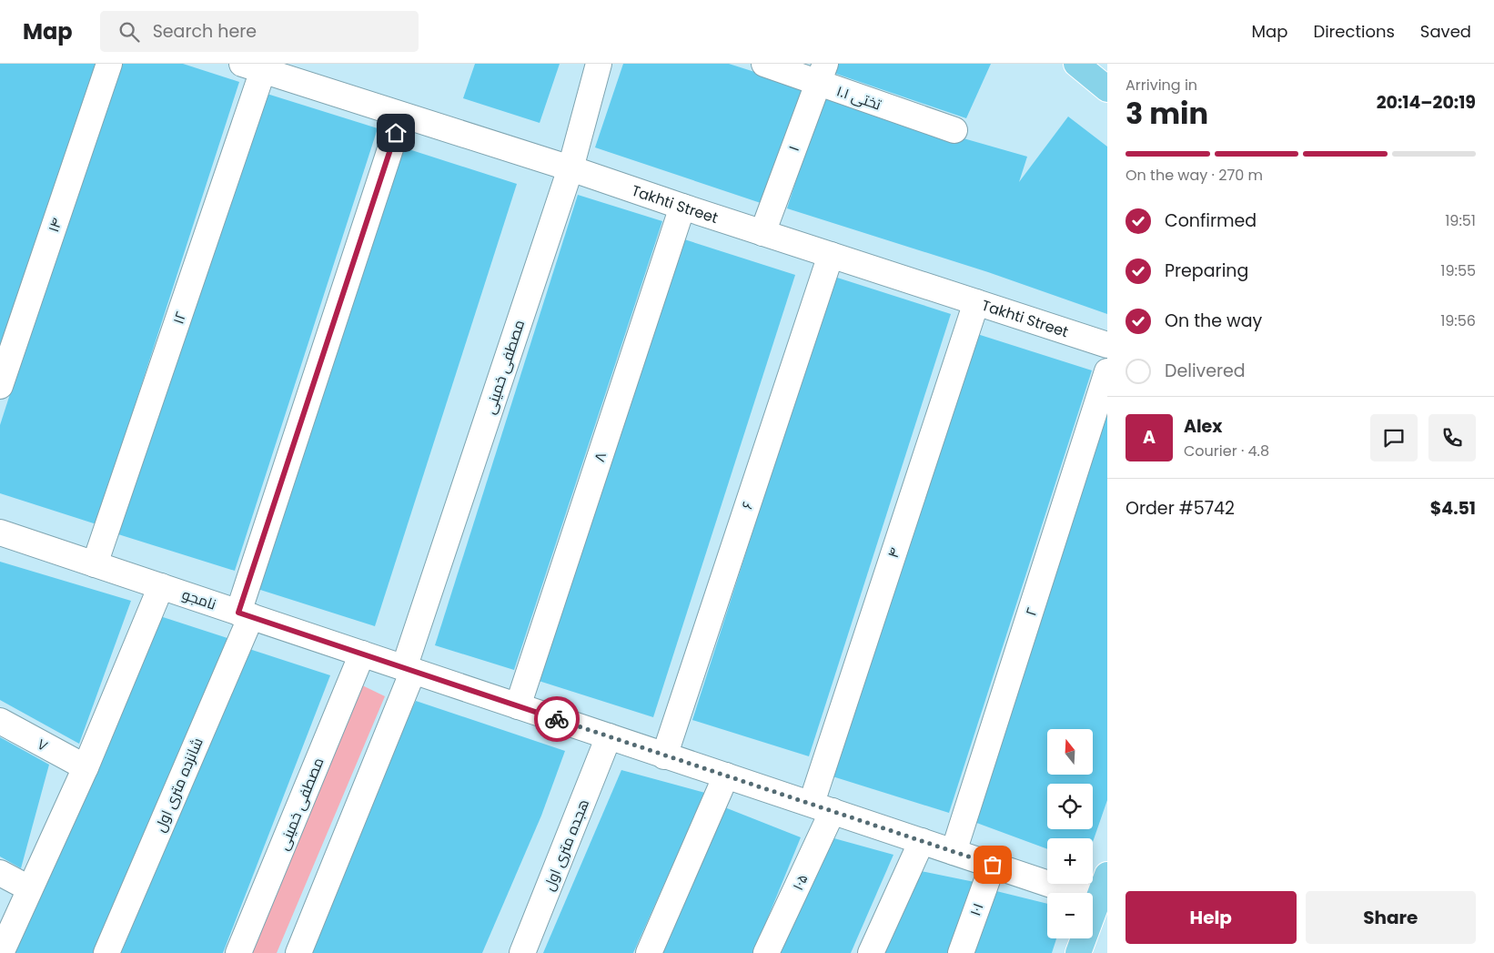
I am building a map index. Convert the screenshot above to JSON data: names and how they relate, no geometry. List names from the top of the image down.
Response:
{
  "streets": {
    "street": [
      "تختی ۱.۱",
      "۱",
      "Takhti Street",
      "۱۴",
      "۱۲",
      "مصطفی خمینی",
      "۸",
      "۶",
      "۴",
      "نامجو",
      "۲",
      "۷",
      "شانزده متری اول",
      "هجده متری اول",
      "۱۰۵",
      "۱۰۱"
    ]
  },
  "crossings": [
    ["تختی ۱.۱", "۱"],
    ["۱", "Takhti Street"],
    ["Takhti Street", "۱۲"],
    ["Takhti Street", "مصطفی خمینی"],
    ["Takhti Street", "۸"],
    ["Takhti Street", "۶"],
    ["Takhti Street", "۴"],
    ["Takhti Street", "شانزده متری اول"],
    ["۱۲", "نامجو"],
    ["مصطفی خمینی", "نامجو"],
    ["۸", "نامجو"],
    ["۶", "نامجو"],
    ["۴", "نامجو"],
    ["۴", "۱۰۵"],
    ["نامجو", "۲"],
    ["نامجو", "شانزده متری اول"],
    ["نامجو", "هجده متری اول"],
    ["نامجو", "۱۰۵"],
    ["نامجو", "۱۰۱"]
  ],
  "north": "top",
  "page": {
    "header": "Map",
    "search": "Search here",
    "nav": ["Map", "Directions", "Saved"],
    "heading": ["3 min", "Arriving in", "20:14–20:19"],
    "panel": [
      "Alex",
      "Courier · 4.8",
      "Order #5742",
      "$4.51"
    ],
    "bar": "On the way · 270 m",
    "list": [
      ["Confirmed", "19:51"],
      ["Preparing", "19:55"],
      ["On the way", "19:56"],
      "Delivered"
    ],
    "round": "A",
    "map_buttons": ["+", "−"],
    "buttons": ["Help", "Share"]
  }
}
